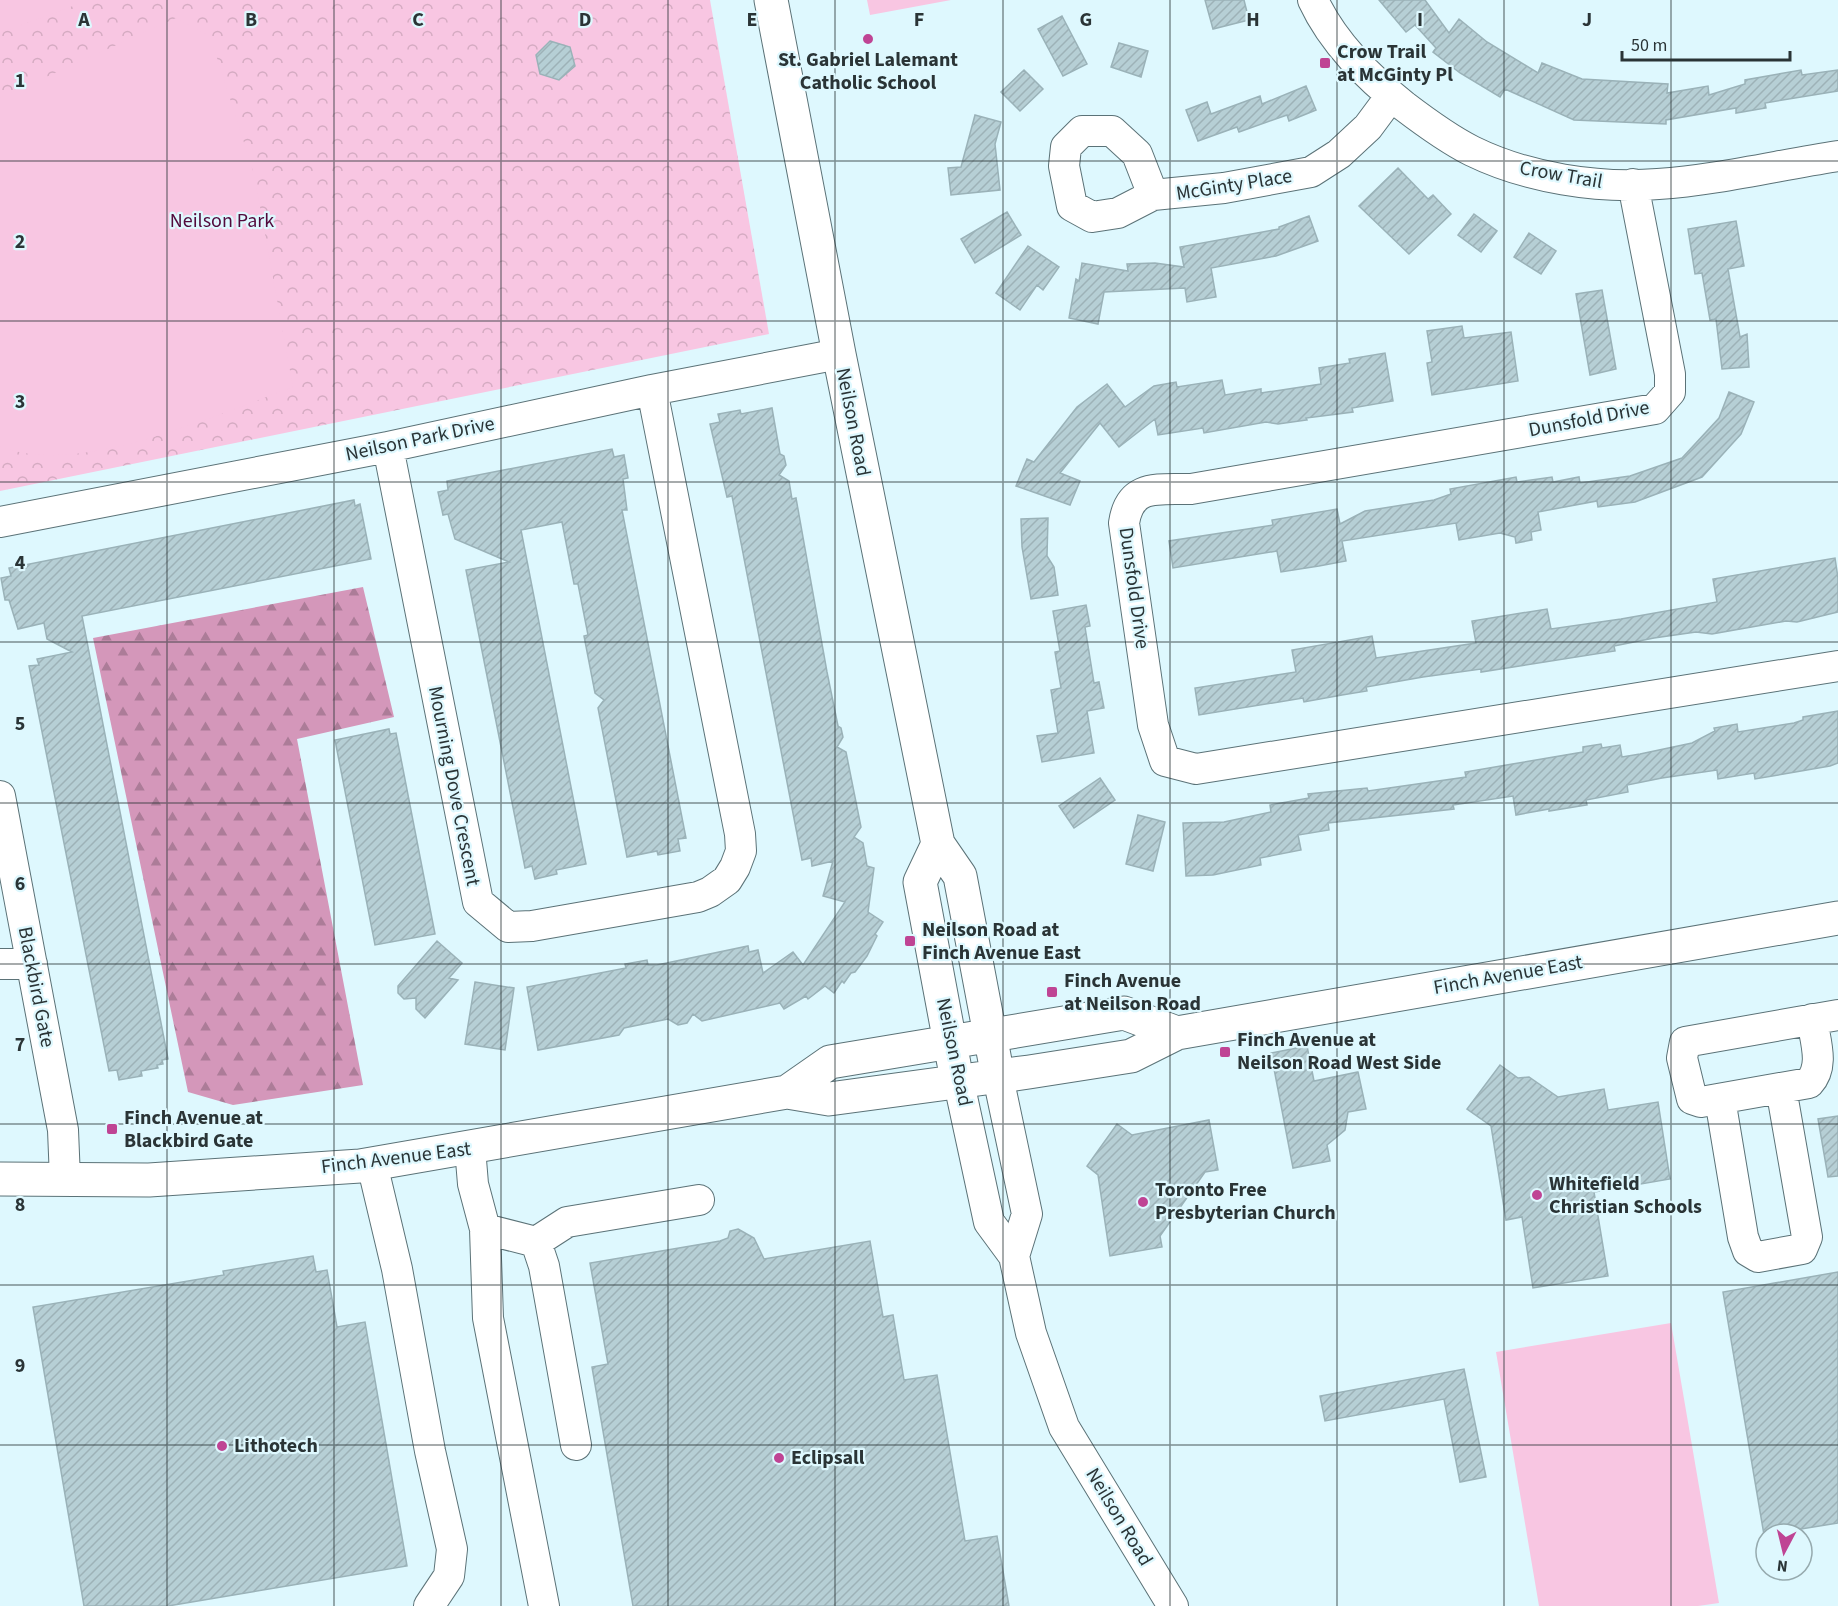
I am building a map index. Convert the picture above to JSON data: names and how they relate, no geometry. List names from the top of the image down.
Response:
{
  "streets": {
    "main road": ["Neilson Road", "Finch Avenue East"],
    "street": [
      "Crow Trail",
      "McGinty Place",
      "Dunsfold Drive",
      "Neilson Park Drive",
      "Mourning Dove Crescent",
      "Blackbird Gate"
    ]
  },
  "crossings": [
    ["Crow Trail", "McGinty Place"],
    ["Crow Trail", "Dunsfold Drive"],
    ["Neilson Road", "Neilson Park Drive"],
    ["Neilson Road", "Finch Avenue East"],
    ["Neilson Park Drive", "Mourning Dove Crescent"],
    ["Finch Avenue East", "Blackbird Gate"]
  ],
  "parks": ["Neilson Park"],
  "places": {
    "other": [
      "St. Gabriel Lalemant Catholic School",
      "Whitefield Christian Schools",
      "Toronto Free Presbyterian Church",
      "Lithotech",
      "Eclipsall"
    ],
    "transit": [
      "Crow Trail at McGinty Pl",
      "Neilson Road at Finch Avenue East",
      "Finch Avenue at Neilson Road",
      "Finch Avenue at Neilson Road West Side",
      "Finch Avenue at Blackbird Gate"
    ]
  },
  "scale_bar": "50 m",
  "north": "bottom",
  "grid": {
    "columns": [
      "A",
      "B",
      "C",
      "D",
      "E",
      "F",
      "G",
      "H",
      "I",
      "J"
    ],
    "rows": [
      "1",
      "2",
      "3",
      "4",
      "5",
      "6",
      "7",
      "8",
      "9"
    ]
  }
}
